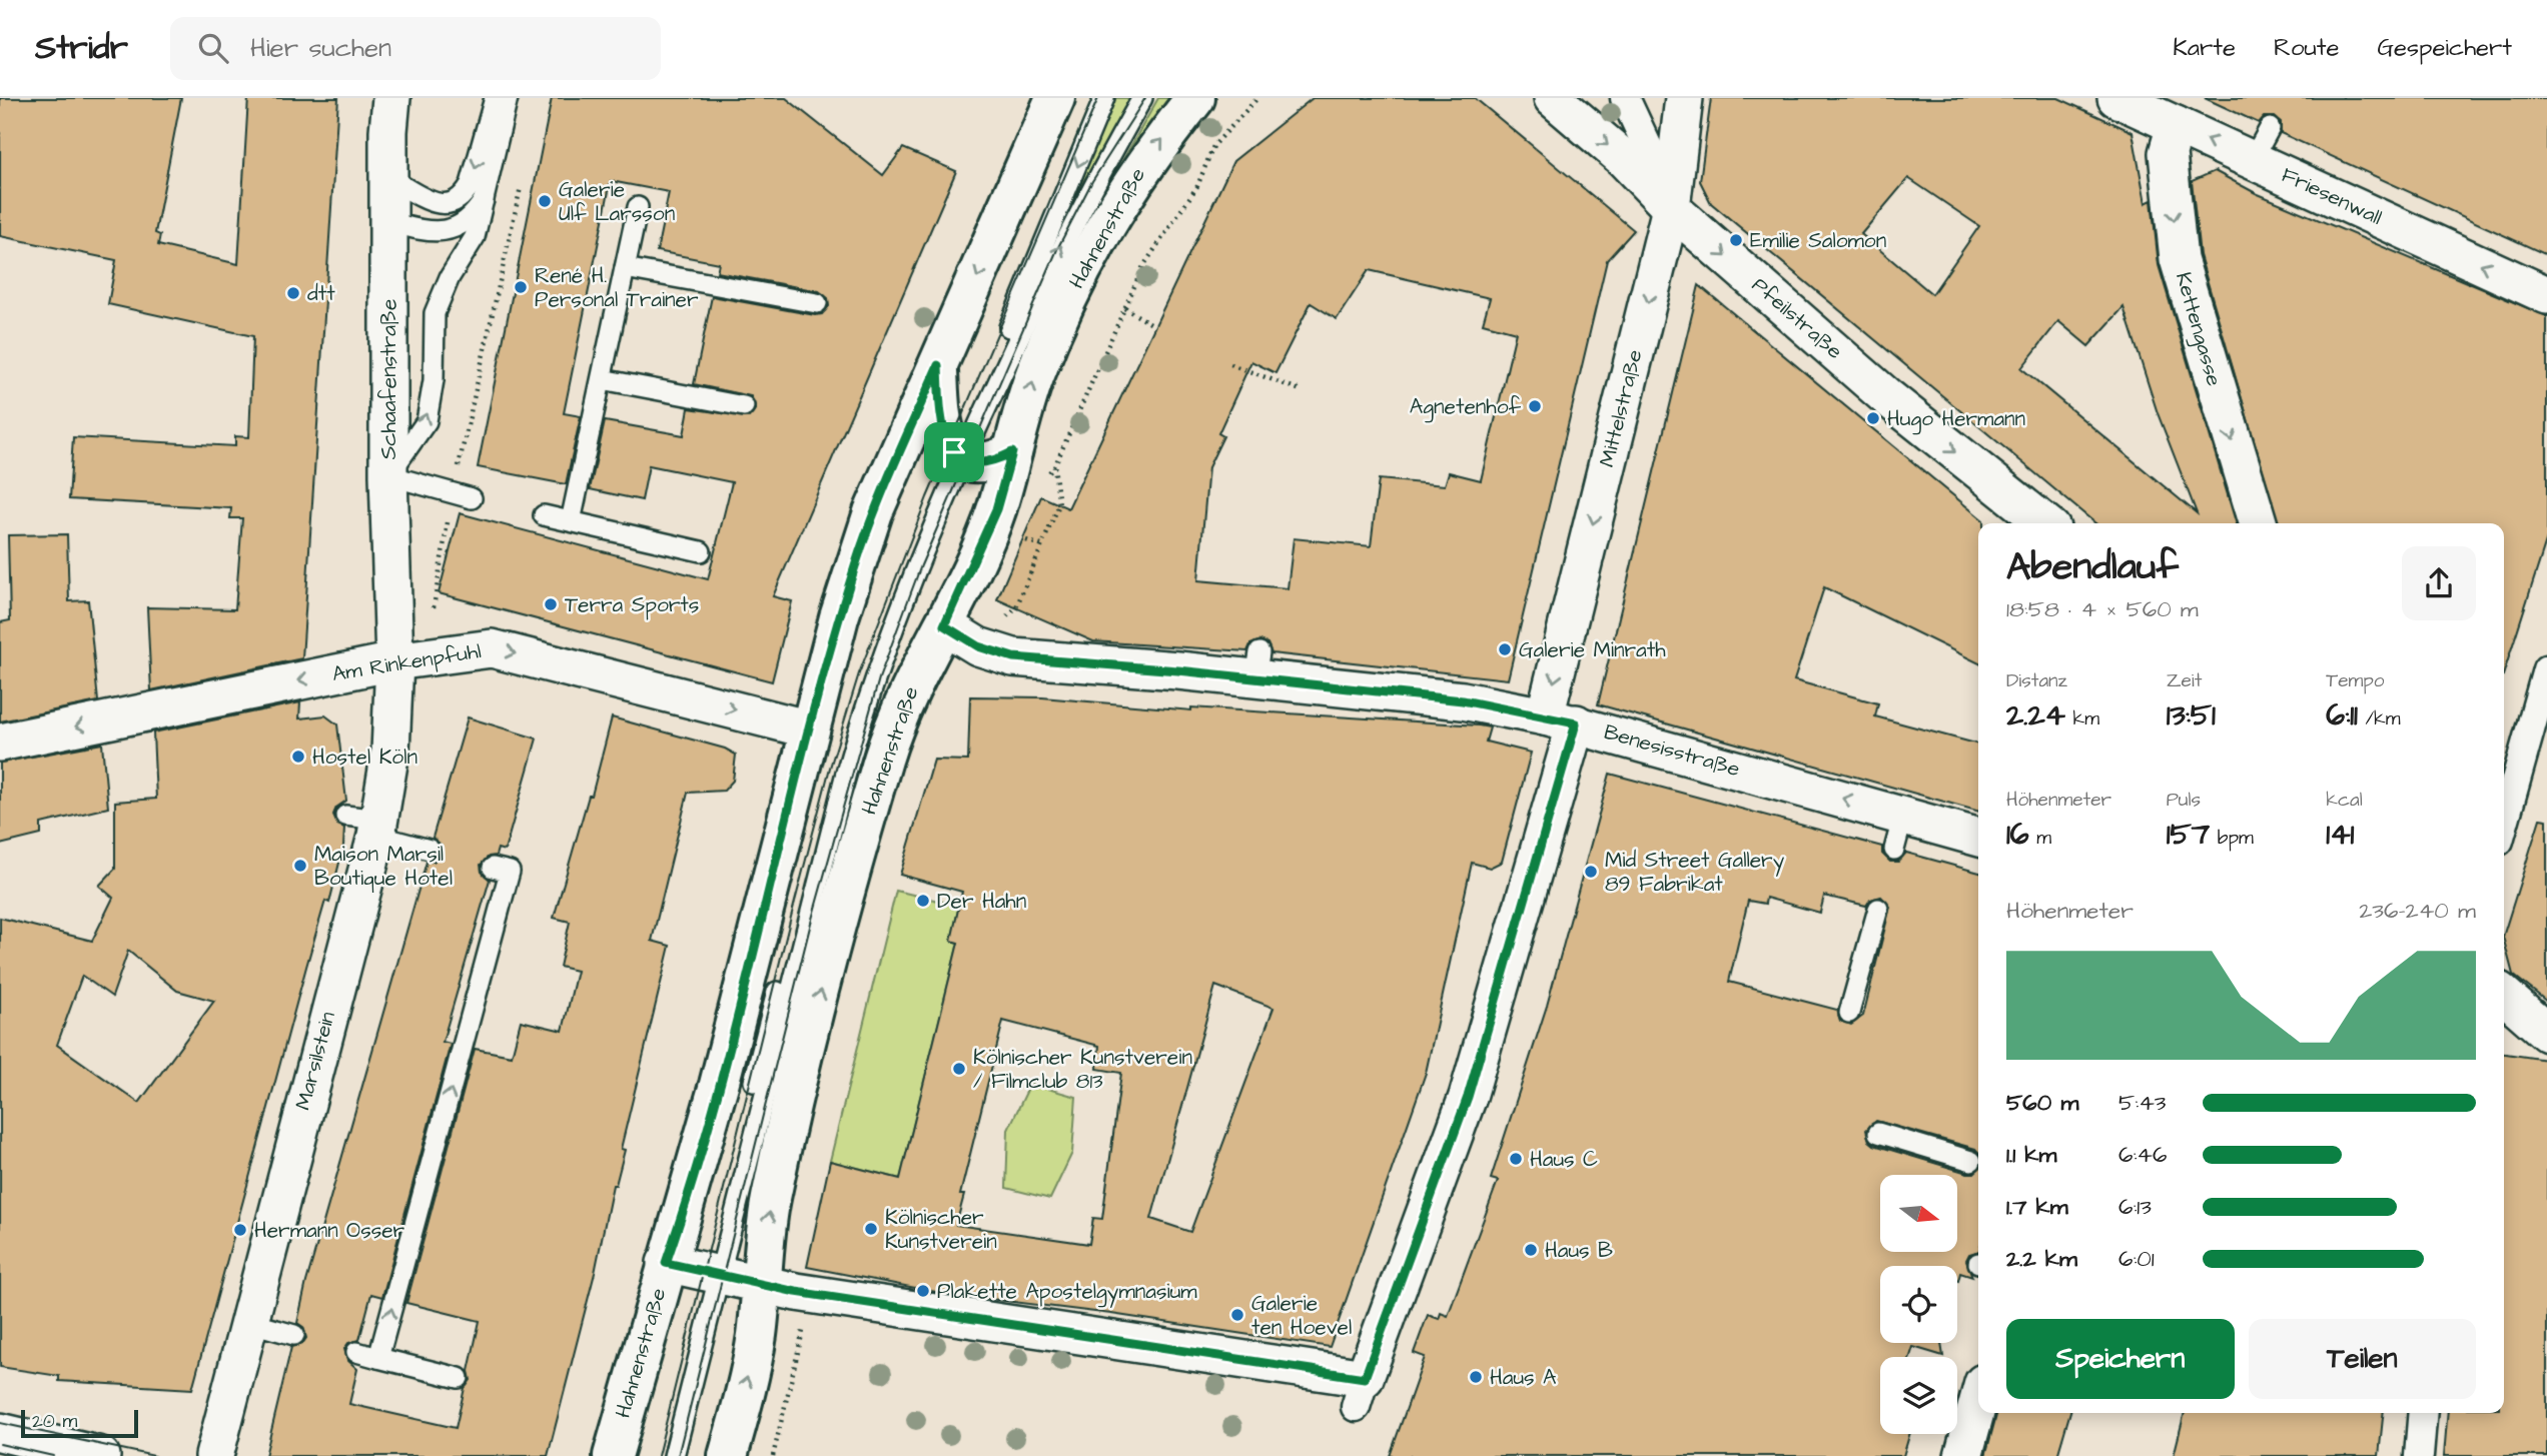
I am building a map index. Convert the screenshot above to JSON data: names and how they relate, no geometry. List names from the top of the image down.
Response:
{
  "streets": {
    "main road": ["Hahnenstraße"],
    "street": [
      "Friesenwall",
      "Pfeilstraße",
      "Kettengasse",
      "Schaafenstraße",
      "Mittelstraße",
      "Am Rinkenpfuhl",
      "Benesisstraße",
      "Marsilstein"
    ]
  },
  "crossings": [
    ["Friesenwall", "Kettengasse"],
    ["Hahnenstraße", "Am Rinkenpfuhl"],
    ["Hahnenstraße", "Benesisstraße"],
    ["Pfeilstraße", "Mittelstraße"],
    ["Schaafenstraße", "Am Rinkenpfuhl"],
    ["Schaafenstraße", "Marsilstein"],
    ["Mittelstraße", "Benesisstraße"],
    ["Am Rinkenpfuhl", "Marsilstein"]
  ],
  "one_way": [
    "Friesenwall",
    "Pfeilstraße",
    "Kettengasse",
    "Benesisstraße"
  ],
  "places": [
    "Galerie Ulf Larsson",
    "Emilie Salomon",
    "René H. Personal Trainer",
    "dtt",
    "Agnetenhof",
    "Hugo Hermann",
    "Terra Sports",
    "Galerie Minrath",
    "Hostel Köln",
    "Maison Marsil Boutique Hotel",
    "Mid Street Gallery 89 Fabrikat",
    "Der Hahn",
    "Kölnischer Kunstverein / Filmclub 813",
    "Haus C",
    "Kölnischer Kunstverein",
    "Hermann Osser",
    "Haus B",
    "Plakette Apostelgymnasium",
    "Galerie ten Hoevel",
    "Haus A"
  ],
  "scale_bar": "20 m",
  "north": "right",
  "page": {
    "header": "Stridr",
    "search": "Hier suchen",
    "nav": ["Karte", "Route", "Gespeichert"],
    "heading": ["Abendlauf", "18:58 · 4 × 560 m"],
    "stats": [
      ["Distanz", "2.24 km"],
      ["Zeit", "13:51"],
      ["Tempo", "6:11 /km"],
      ["Höhenmeter", "16 m"],
      ["Puls", "157 bpm"],
      ["kcal", "141"]
    ],
    "chart": ["Höhenmeter", "236–240 m"],
    "list": [
      {
        "name": "560 m",
        "note": "5:43"
      },
      {
        "name": "1.1 km",
        "note": "6:46"
      },
      {
        "name": "1.7 km",
        "note": "6:13"
      },
      {
        "name": "2.2 km",
        "note": "6:01"
      }
    ],
    "buttons": ["Speichern", "Teilen"],
    "scale": "20 m"
  }
}
